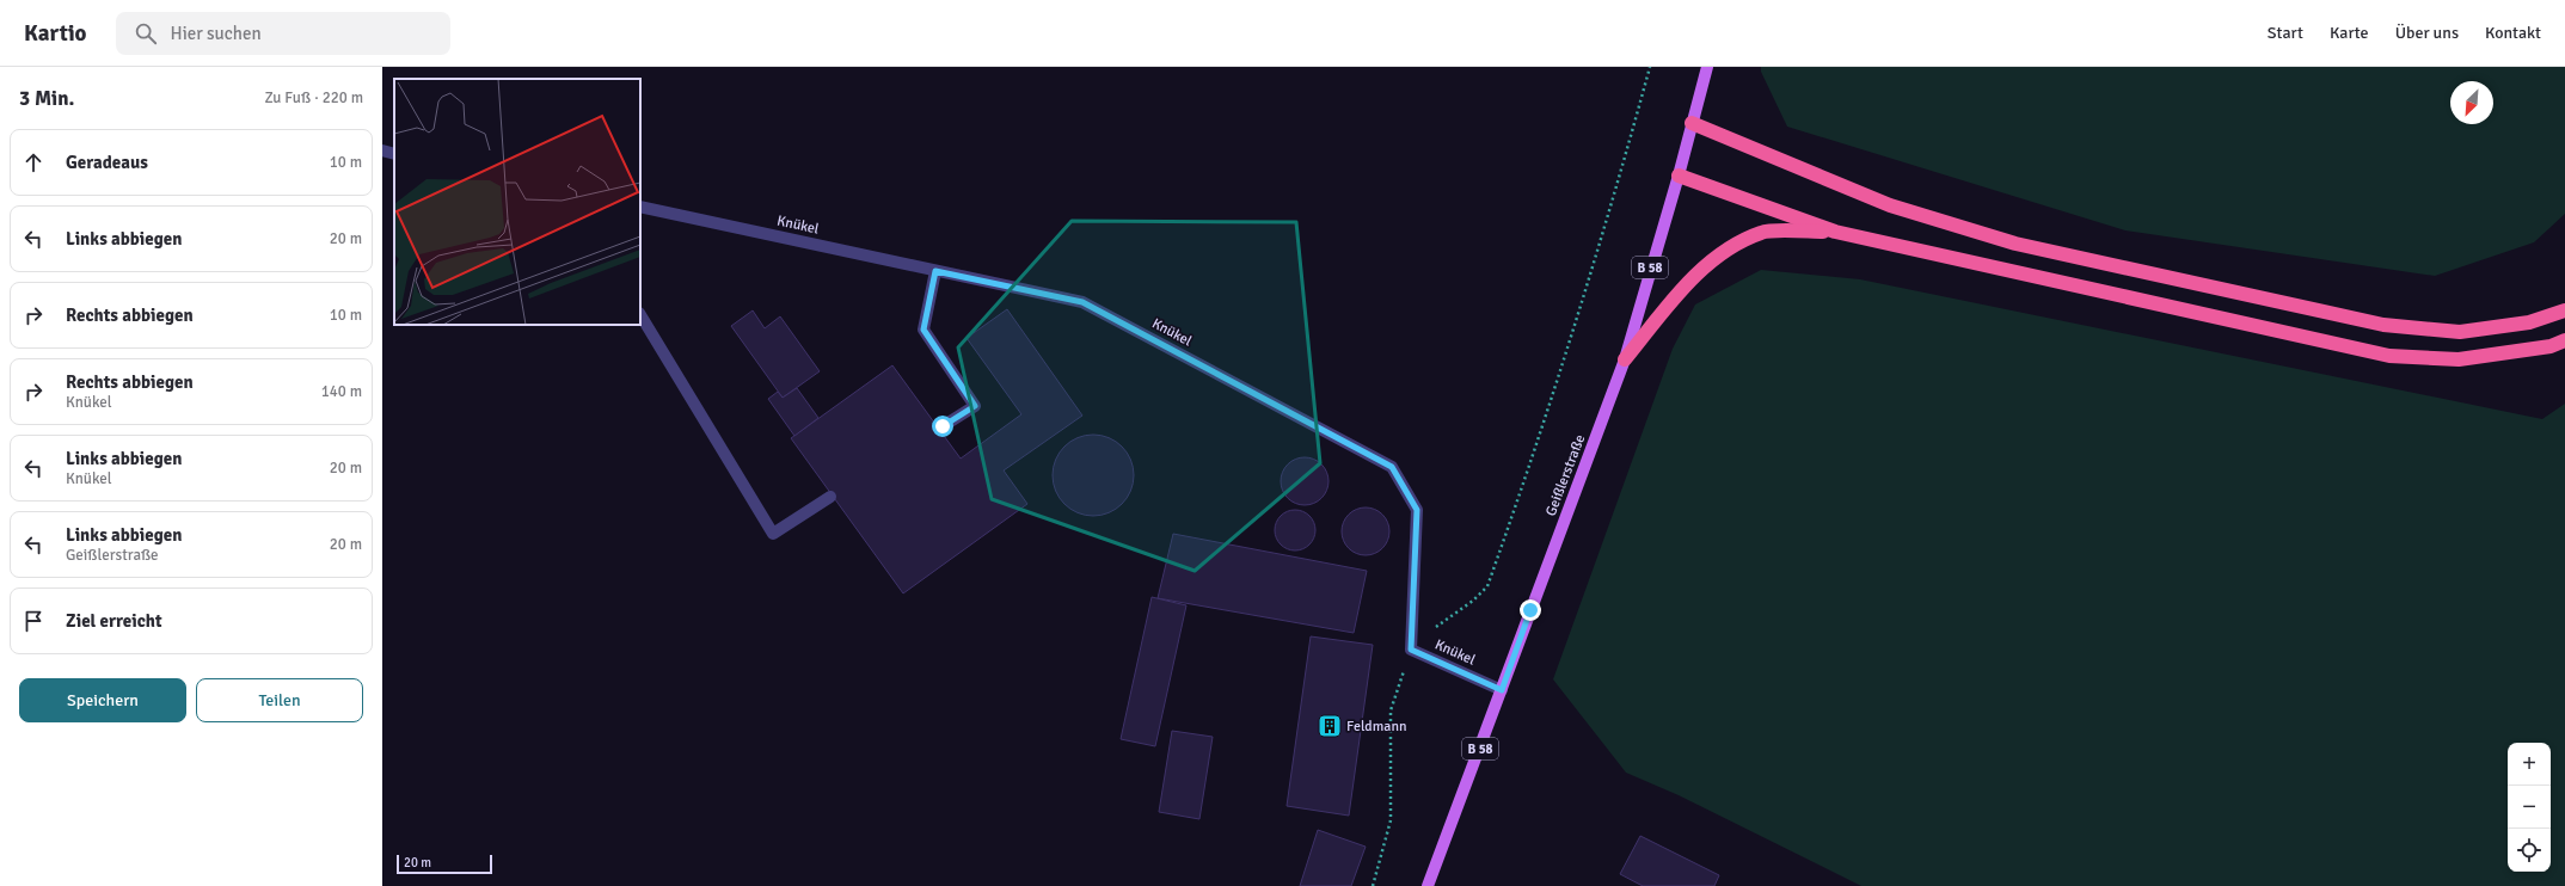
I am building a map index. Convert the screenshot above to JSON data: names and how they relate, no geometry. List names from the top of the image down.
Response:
{
  "streets": {
    "main road": ["B 58", "Geißlerstraße"],
    "lane": ["Knükel"]
  },
  "crossings": [
    ["Knükel", "Geißlerstraße"]
  ],
  "places": {
    "building": ["Feldmann"]
  },
  "scale_bar": "20 m",
  "north": "bottom left",
  "page": {
    "header": "Kartio",
    "search": "Hier suchen",
    "nav": [
      "Start",
      "Karte",
      "Über uns",
      "Kontakt"
    ],
    "heading": ["3 Min.", "Zu Fuß · 220 m"],
    "list": [
      ["Geradeaus", "10 m"],
      ["Links abbiegen", "20 m"],
      ["Rechts abbiegen", "10 m"],
      ["Rechts abbiegen", "Knükel", "140 m"],
      ["Links abbiegen", "Knükel", "20 m"],
      ["Links abbiegen", "Geißlerstraße", "20 m"],
      "Ziel erreicht"
    ],
    "buttons": ["Speichern", "Teilen"],
    "map_buttons": ["+", "−"],
    "scale": "20 m"
  }
}
